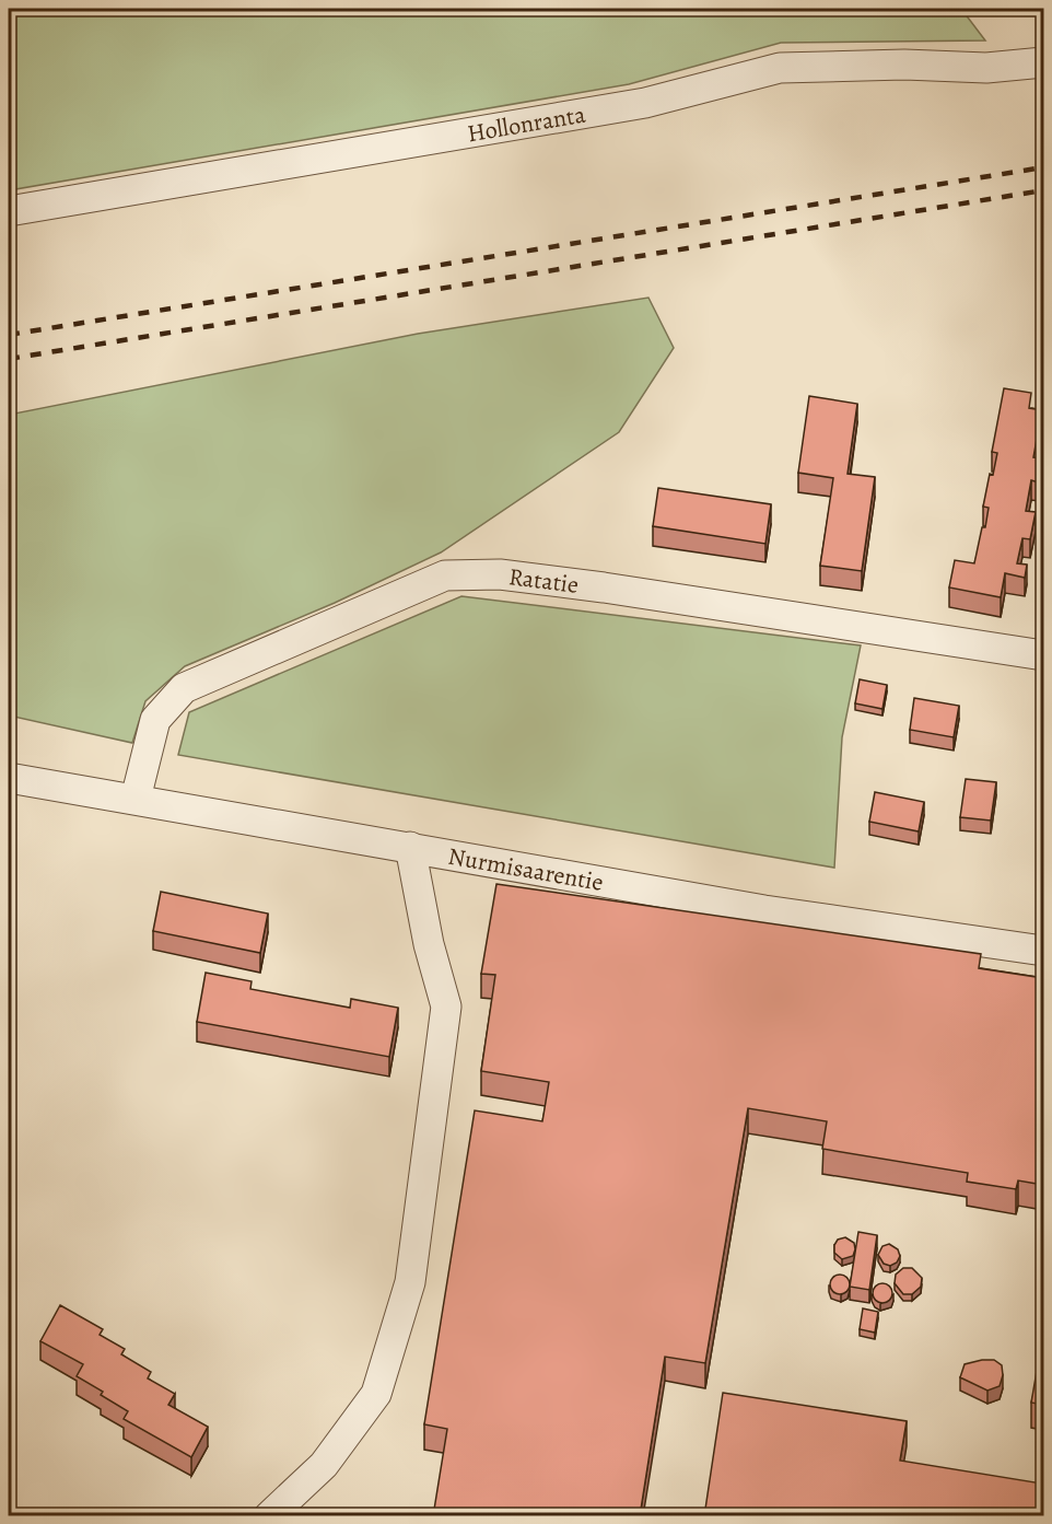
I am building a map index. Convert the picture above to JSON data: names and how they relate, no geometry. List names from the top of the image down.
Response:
{
  "streets": {
    "street": ["Hollonranta", "Ratatie", "Nurmisaarentie"]
  },
  "crossings": [
    ["Ratatie", "Nurmisaarentie"]
  ]
}
